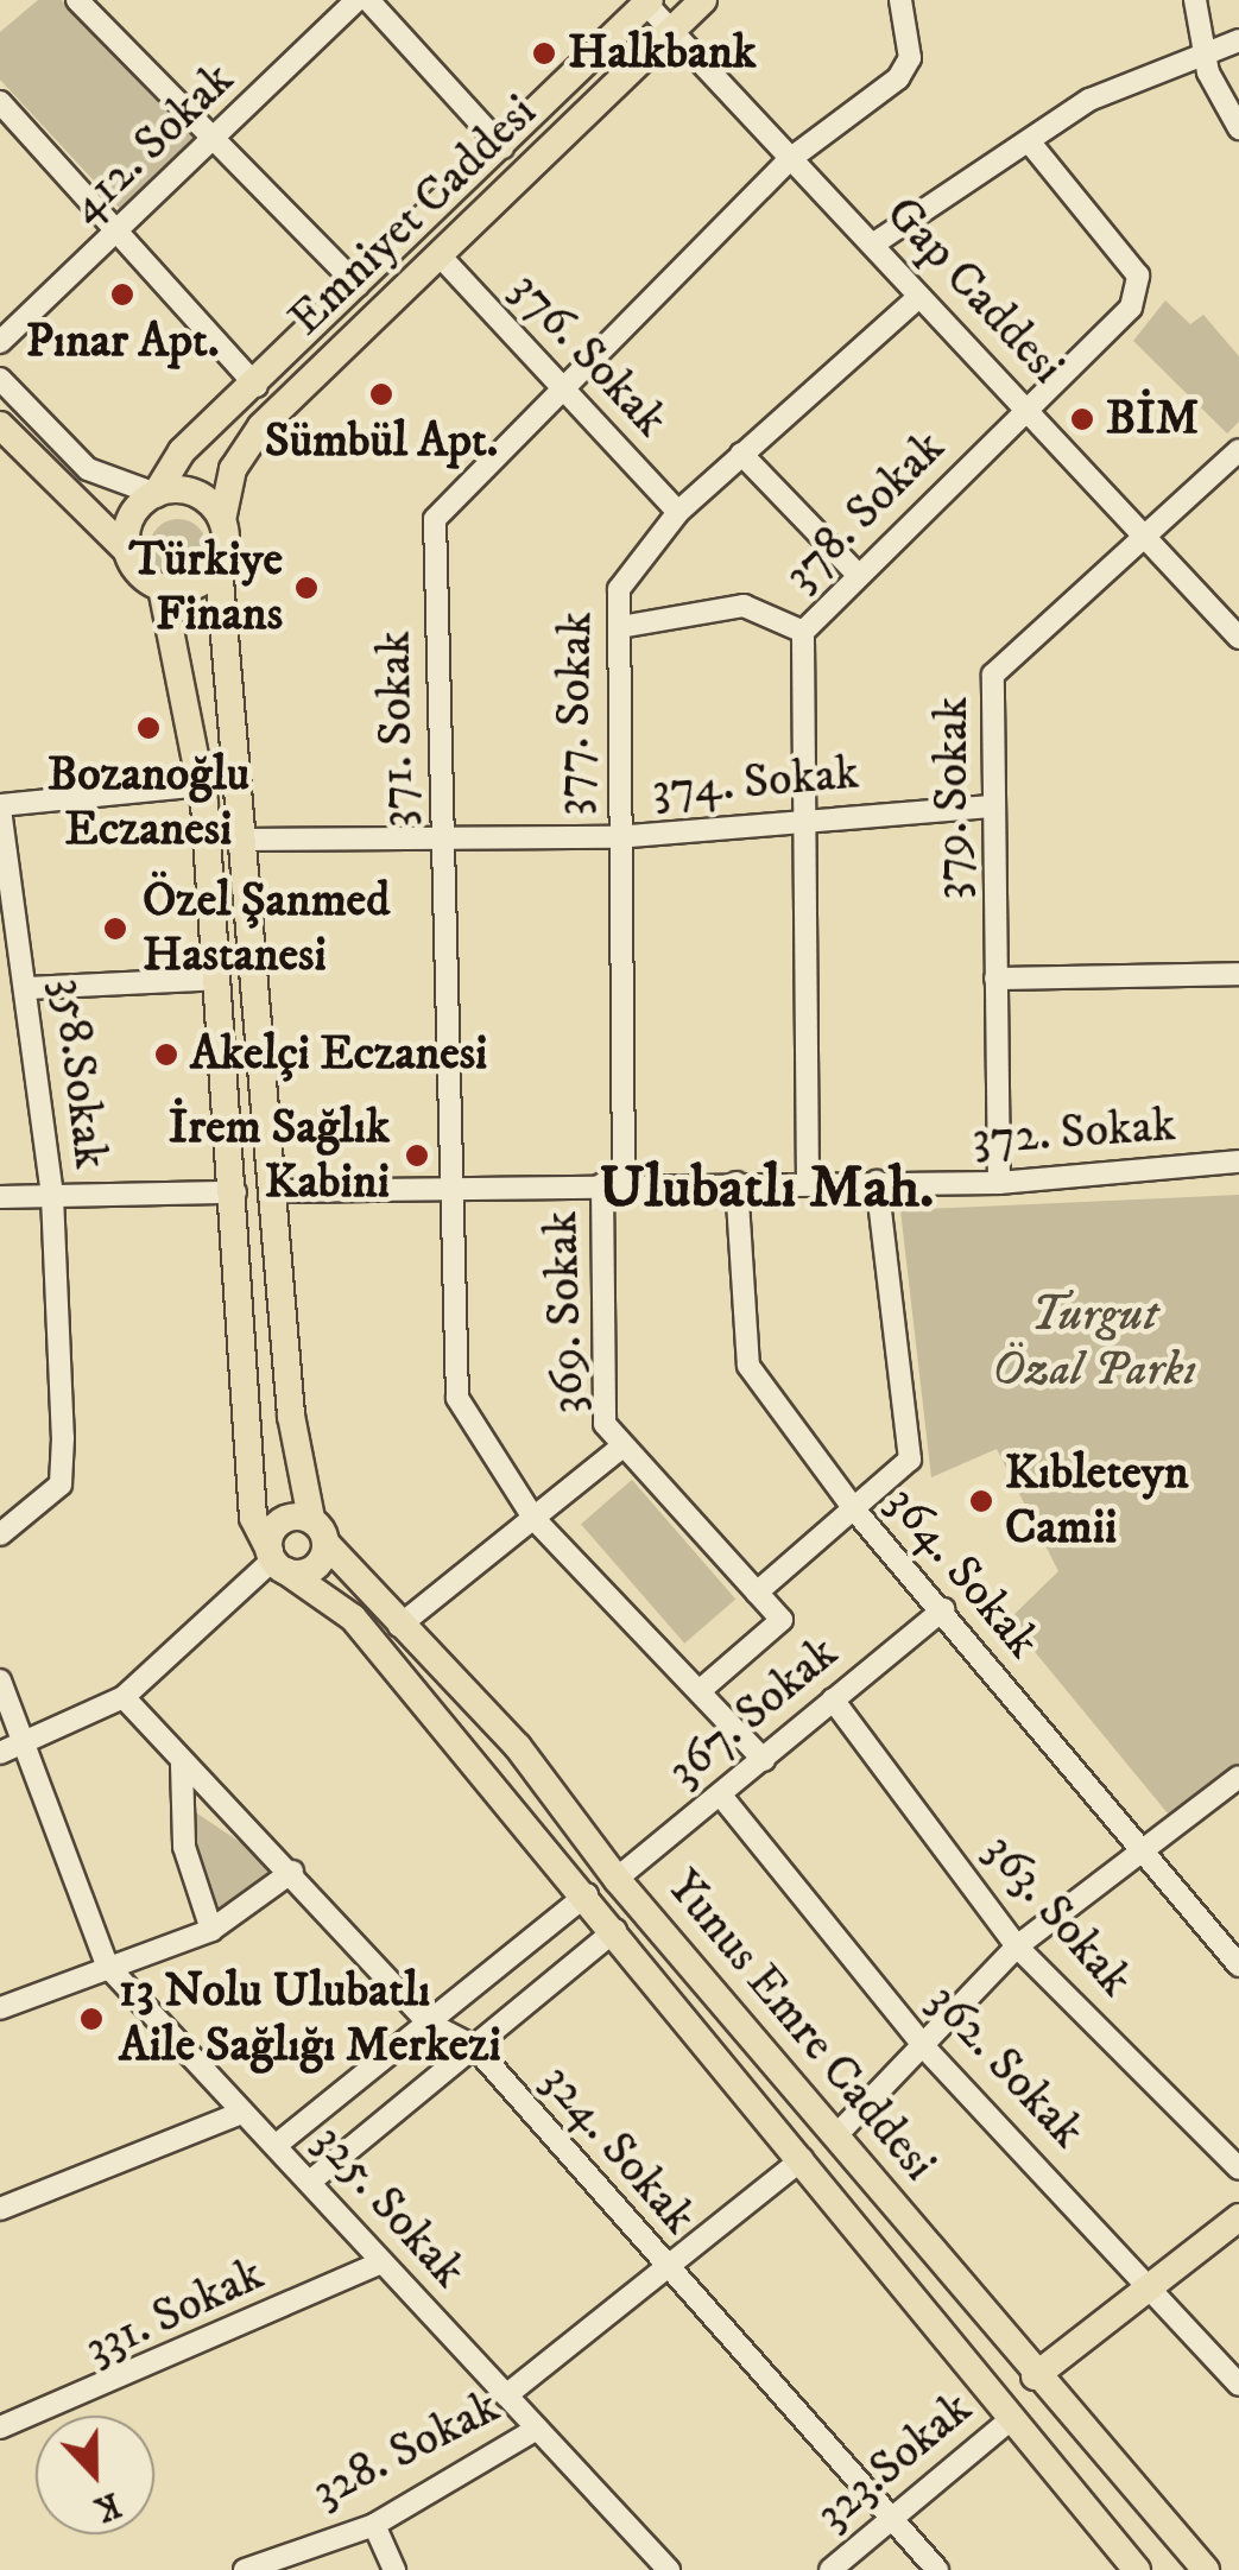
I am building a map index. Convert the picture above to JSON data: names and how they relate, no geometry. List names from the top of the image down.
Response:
{
  "streets": {
    "main road": ["Emniyet Caddesi", "Yunus Emre Caddesi"],
    "street": [
      "412. Sokak",
      "Gap Caddesi",
      "376. Sokak",
      "378. Sokak",
      "377. Sokak",
      "371. Sokak",
      "374. Sokak",
      "379. Sokak",
      "358.Sokak",
      "372. Sokak",
      "369. Sokak",
      "364. Sokak",
      "367. Sokak",
      "363. Sokak",
      "362. Sokak",
      "324. Sokak",
      "325. Sokak",
      "331. Sokak",
      "328. Sokak",
      "323.Sokak"
    ]
  },
  "crossings": [
    ["Emniyet Caddesi", "Gap Caddesi"],
    ["Emniyet Caddesi", "376. Sokak"],
    ["Gap Caddesi", "378. Sokak"],
    ["Gap Caddesi", "377. Sokak"],
    ["Gap Caddesi", "371. Sokak"],
    ["Gap Caddesi", "379. Sokak"],
    ["376. Sokak", "377. Sokak"],
    ["376. Sokak", "371. Sokak"],
    ["378. Sokak", "374. Sokak"],
    ["378. Sokak", "372. Sokak"],
    ["377. Sokak", "374. Sokak"],
    ["377. Sokak", "372. Sokak"],
    ["377. Sokak", "369. Sokak"],
    ["371. Sokak", "374. Sokak"],
    ["371. Sokak", "372. Sokak"],
    ["371. Sokak", "367. Sokak"],
    ["374. Sokak", "379. Sokak"],
    ["379. Sokak", "372. Sokak"],
    ["372. Sokak", "369. Sokak"],
    ["372. Sokak", "364. Sokak"],
    ["364. Sokak", "367. Sokak"],
    ["367. Sokak", "363. Sokak"],
    ["367. Sokak", "Yunus Emre Caddesi"],
    ["367. Sokak", "362. Sokak"],
    ["Yunus Emre Caddesi", "328. Sokak"],
    ["Yunus Emre Caddesi", "323.Sokak"],
    ["324. Sokak", "328. Sokak"],
    ["324. Sokak", "323.Sokak"],
    ["325. Sokak", "331. Sokak"],
    ["325. Sokak", "328. Sokak"]
  ],
  "districts": ["Ulubatlı Mah."],
  "parks": ["Turgut Özal Parkı"],
  "places": [
    "Halkbank",
    "Pınar Apt.",
    "Sümbül Apt.",
    "BİM",
    "Türkiye Finans",
    "Bozanoğlu Eczanesi",
    "Özel Şanmed Hastanesi",
    "Akelçi Eczanesi",
    "İrem Sağlık Kabini",
    "Kıbleteyn Camii",
    "13 Nolu Ulubatlı Aile Sağlığı Merkezi"
  ],
  "north": "bottom"
}
